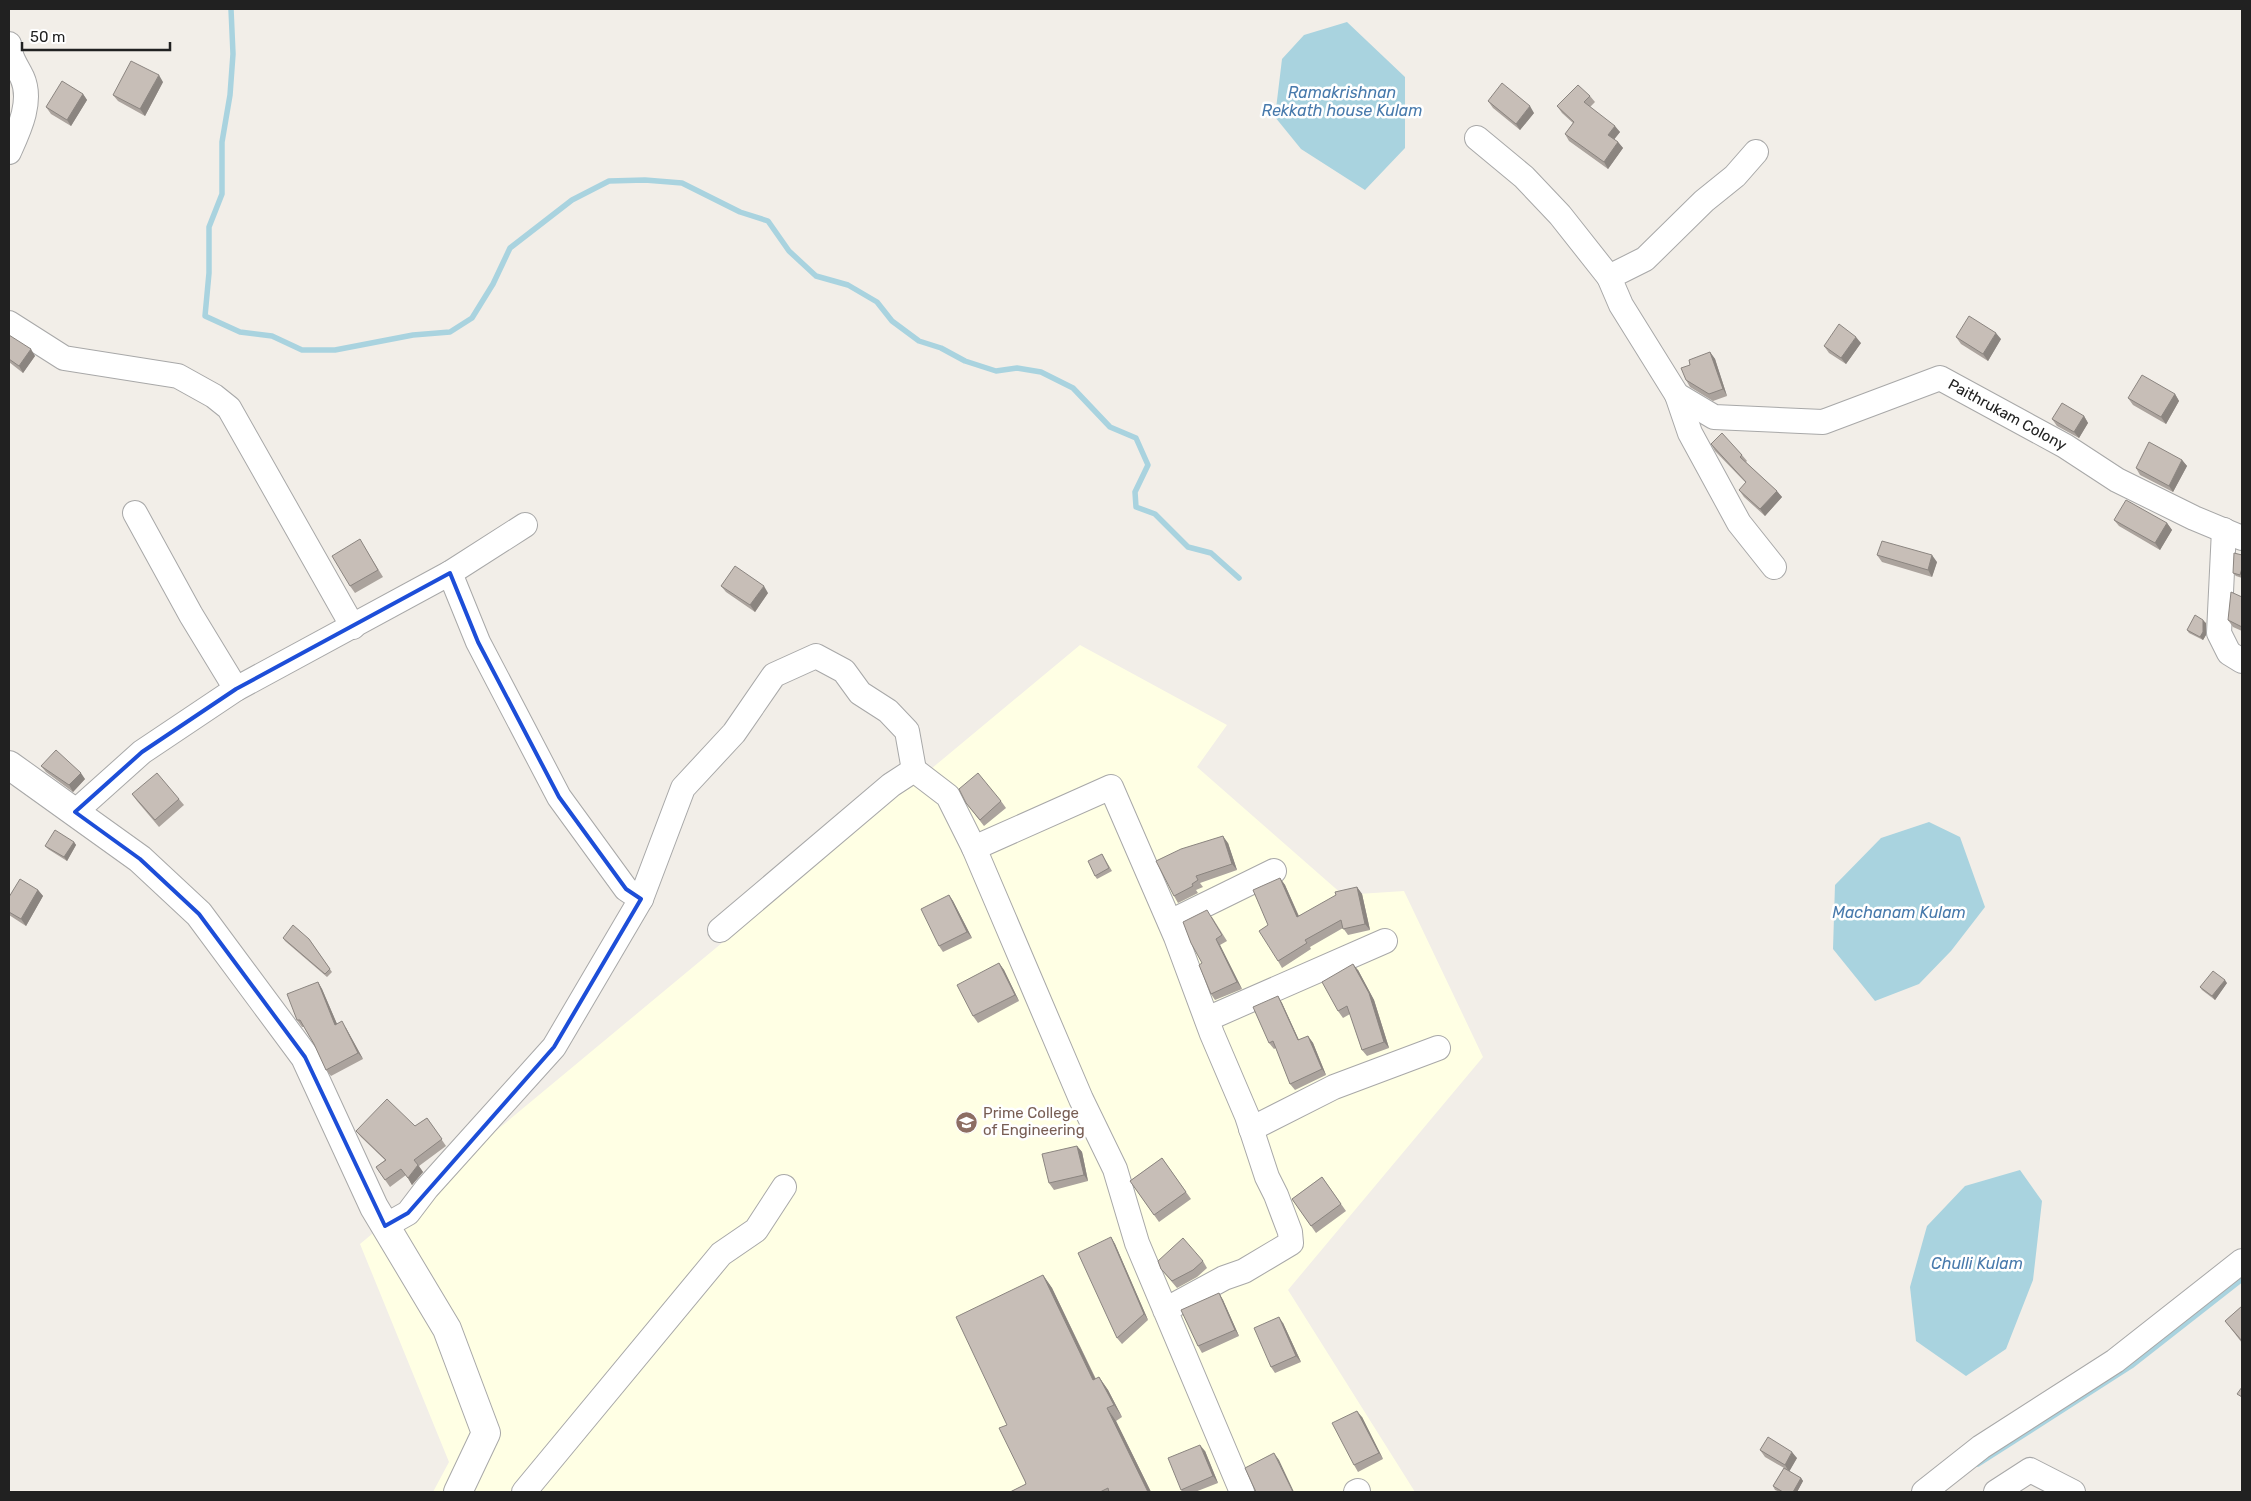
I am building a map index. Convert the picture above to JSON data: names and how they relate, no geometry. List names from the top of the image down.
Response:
{
  "streets": {
    "street": ["Paithrukam Colony"]
  },
  "water": ["Ramakrishnan Rekkath house Kulam", "Machanam Kulam", "Chulli Kulam"],
  "places": {
    "school or university": ["Prime College of Engineering"]
  },
  "scale_bar": "50 m"
}
